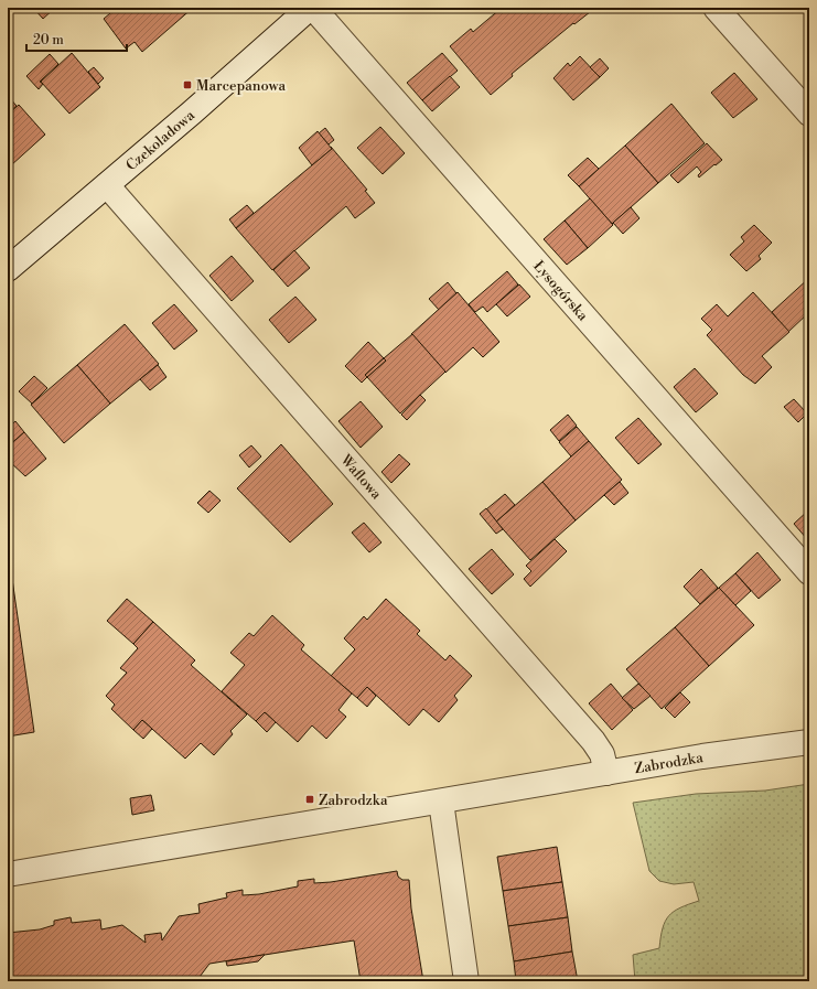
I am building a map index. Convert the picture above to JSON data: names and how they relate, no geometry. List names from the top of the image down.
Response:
{
  "streets": {
    "street": [
      "Czekoladowa",
      "Łysogórska",
      "Waflowa",
      "Zabrodzka"
    ]
  },
  "crossings": [
    ["Czekoladowa", "Łysogórska"],
    ["Czekoladowa", "Waflowa"],
    ["Waflowa", "Zabrodzka"]
  ],
  "places": {
    "transit": ["Marcepanowa", "Zabrodzka"]
  },
  "scale_bar": "20 m"
}
